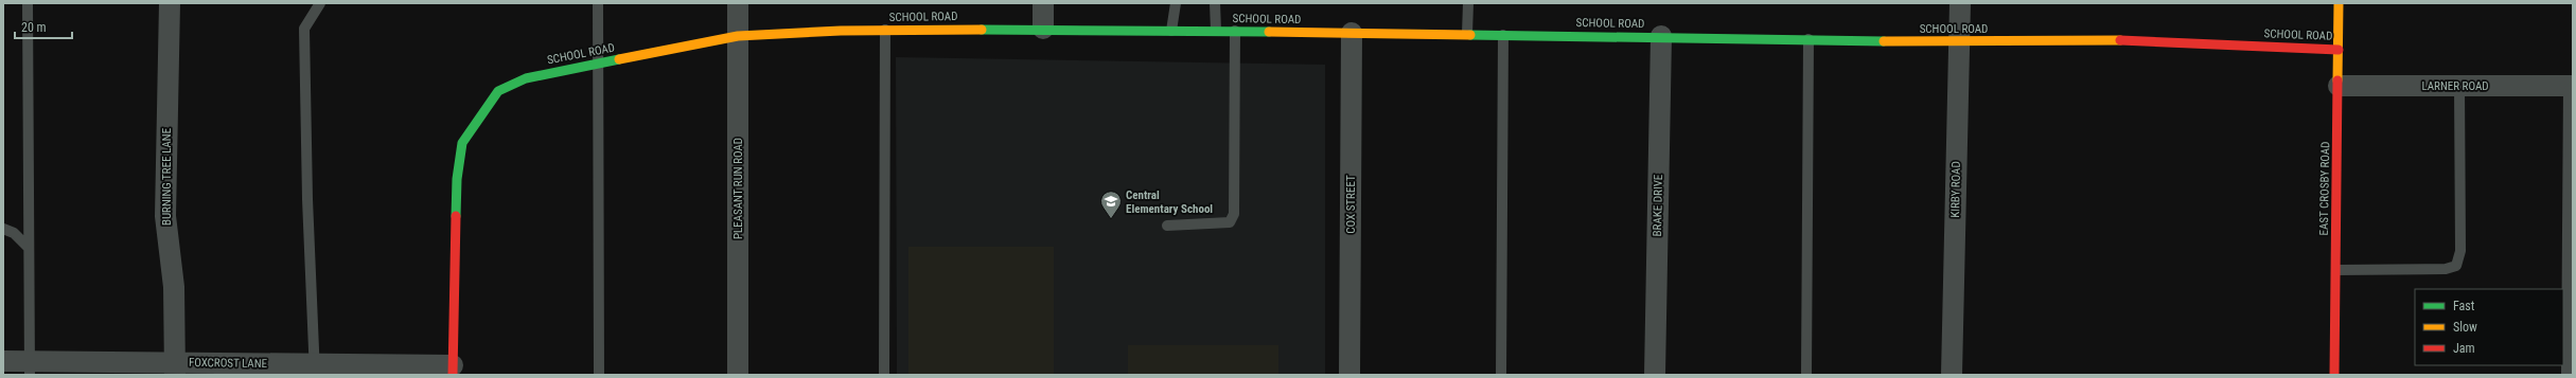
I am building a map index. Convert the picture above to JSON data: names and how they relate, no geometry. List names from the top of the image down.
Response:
{
  "streets": {
    "street": [
      "SCHOOL ROAD",
      "LARNER ROAD",
      "BURNING TREE LANE",
      "PLEASANT RUN ROAD",
      "EAST CROSBY ROAD",
      "KIRBY ROAD",
      "COX STREET",
      "BRAKE DRIVE",
      "FOXCROST LANE"
    ]
  },
  "crossings": [
    ["SCHOOL ROAD", "PLEASANT RUN ROAD"],
    ["SCHOOL ROAD", "EAST CROSBY ROAD"],
    ["SCHOOL ROAD", "KIRBY ROAD"],
    ["SCHOOL ROAD", "COX STREET"],
    ["SCHOOL ROAD", "BRAKE DRIVE"],
    ["SCHOOL ROAD", "FOXCROST LANE"],
    ["LARNER ROAD", "EAST CROSBY ROAD"],
    ["BURNING TREE LANE", "FOXCROST LANE"]
  ],
  "places": {
    "school or university": ["Central Elementary School"]
  },
  "legend": ["Fast", "Slow", "Jam"],
  "scale_bar": "20 m"
}
